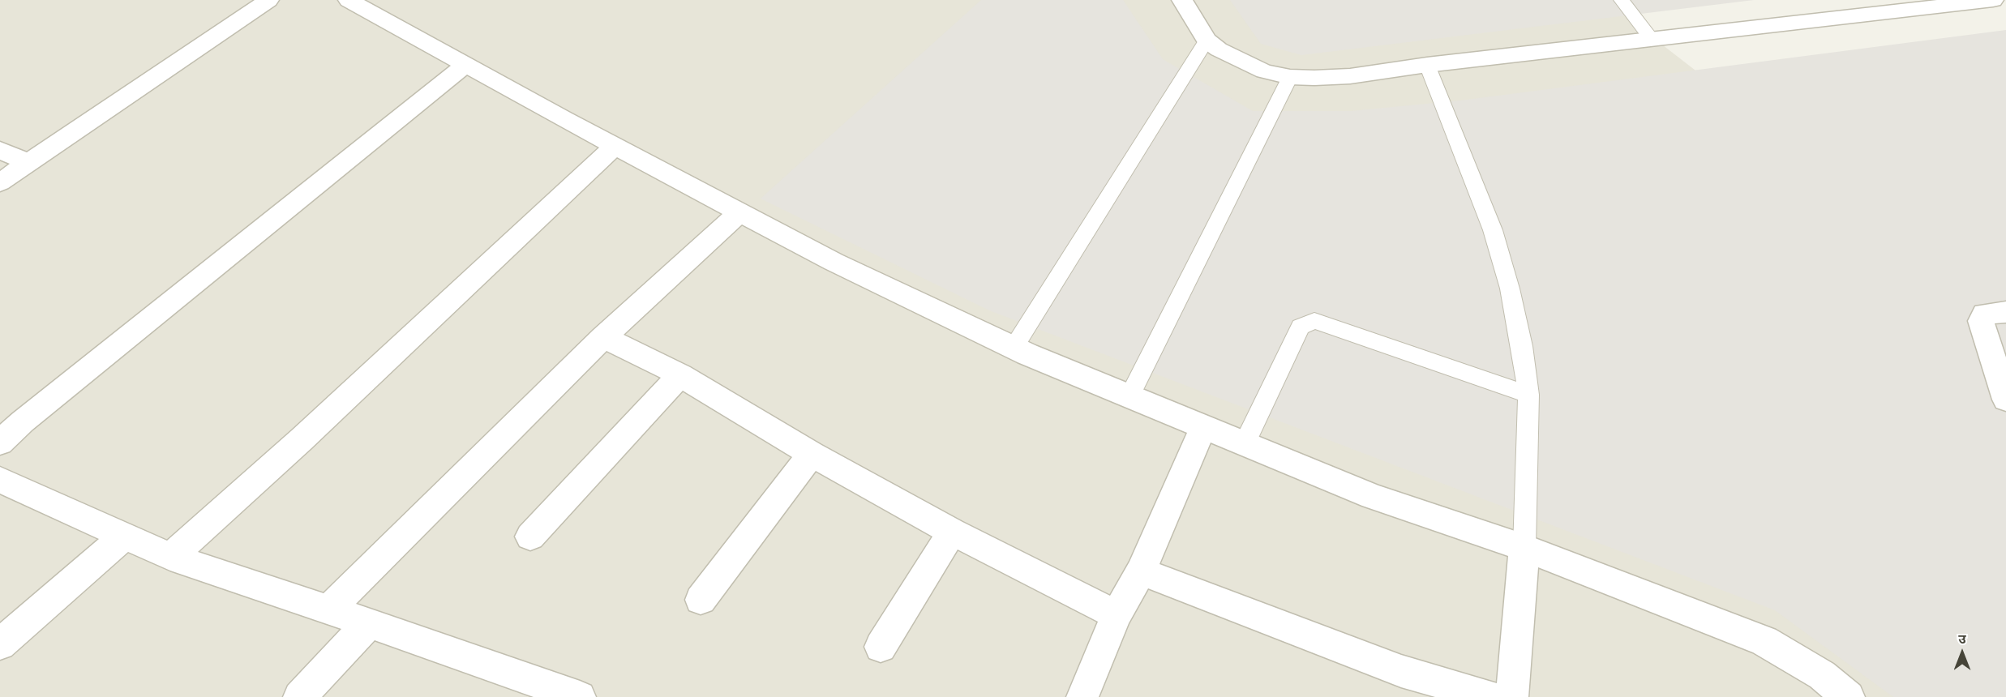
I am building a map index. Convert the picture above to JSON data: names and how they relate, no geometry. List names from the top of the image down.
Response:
{
  "north": "top"
}
